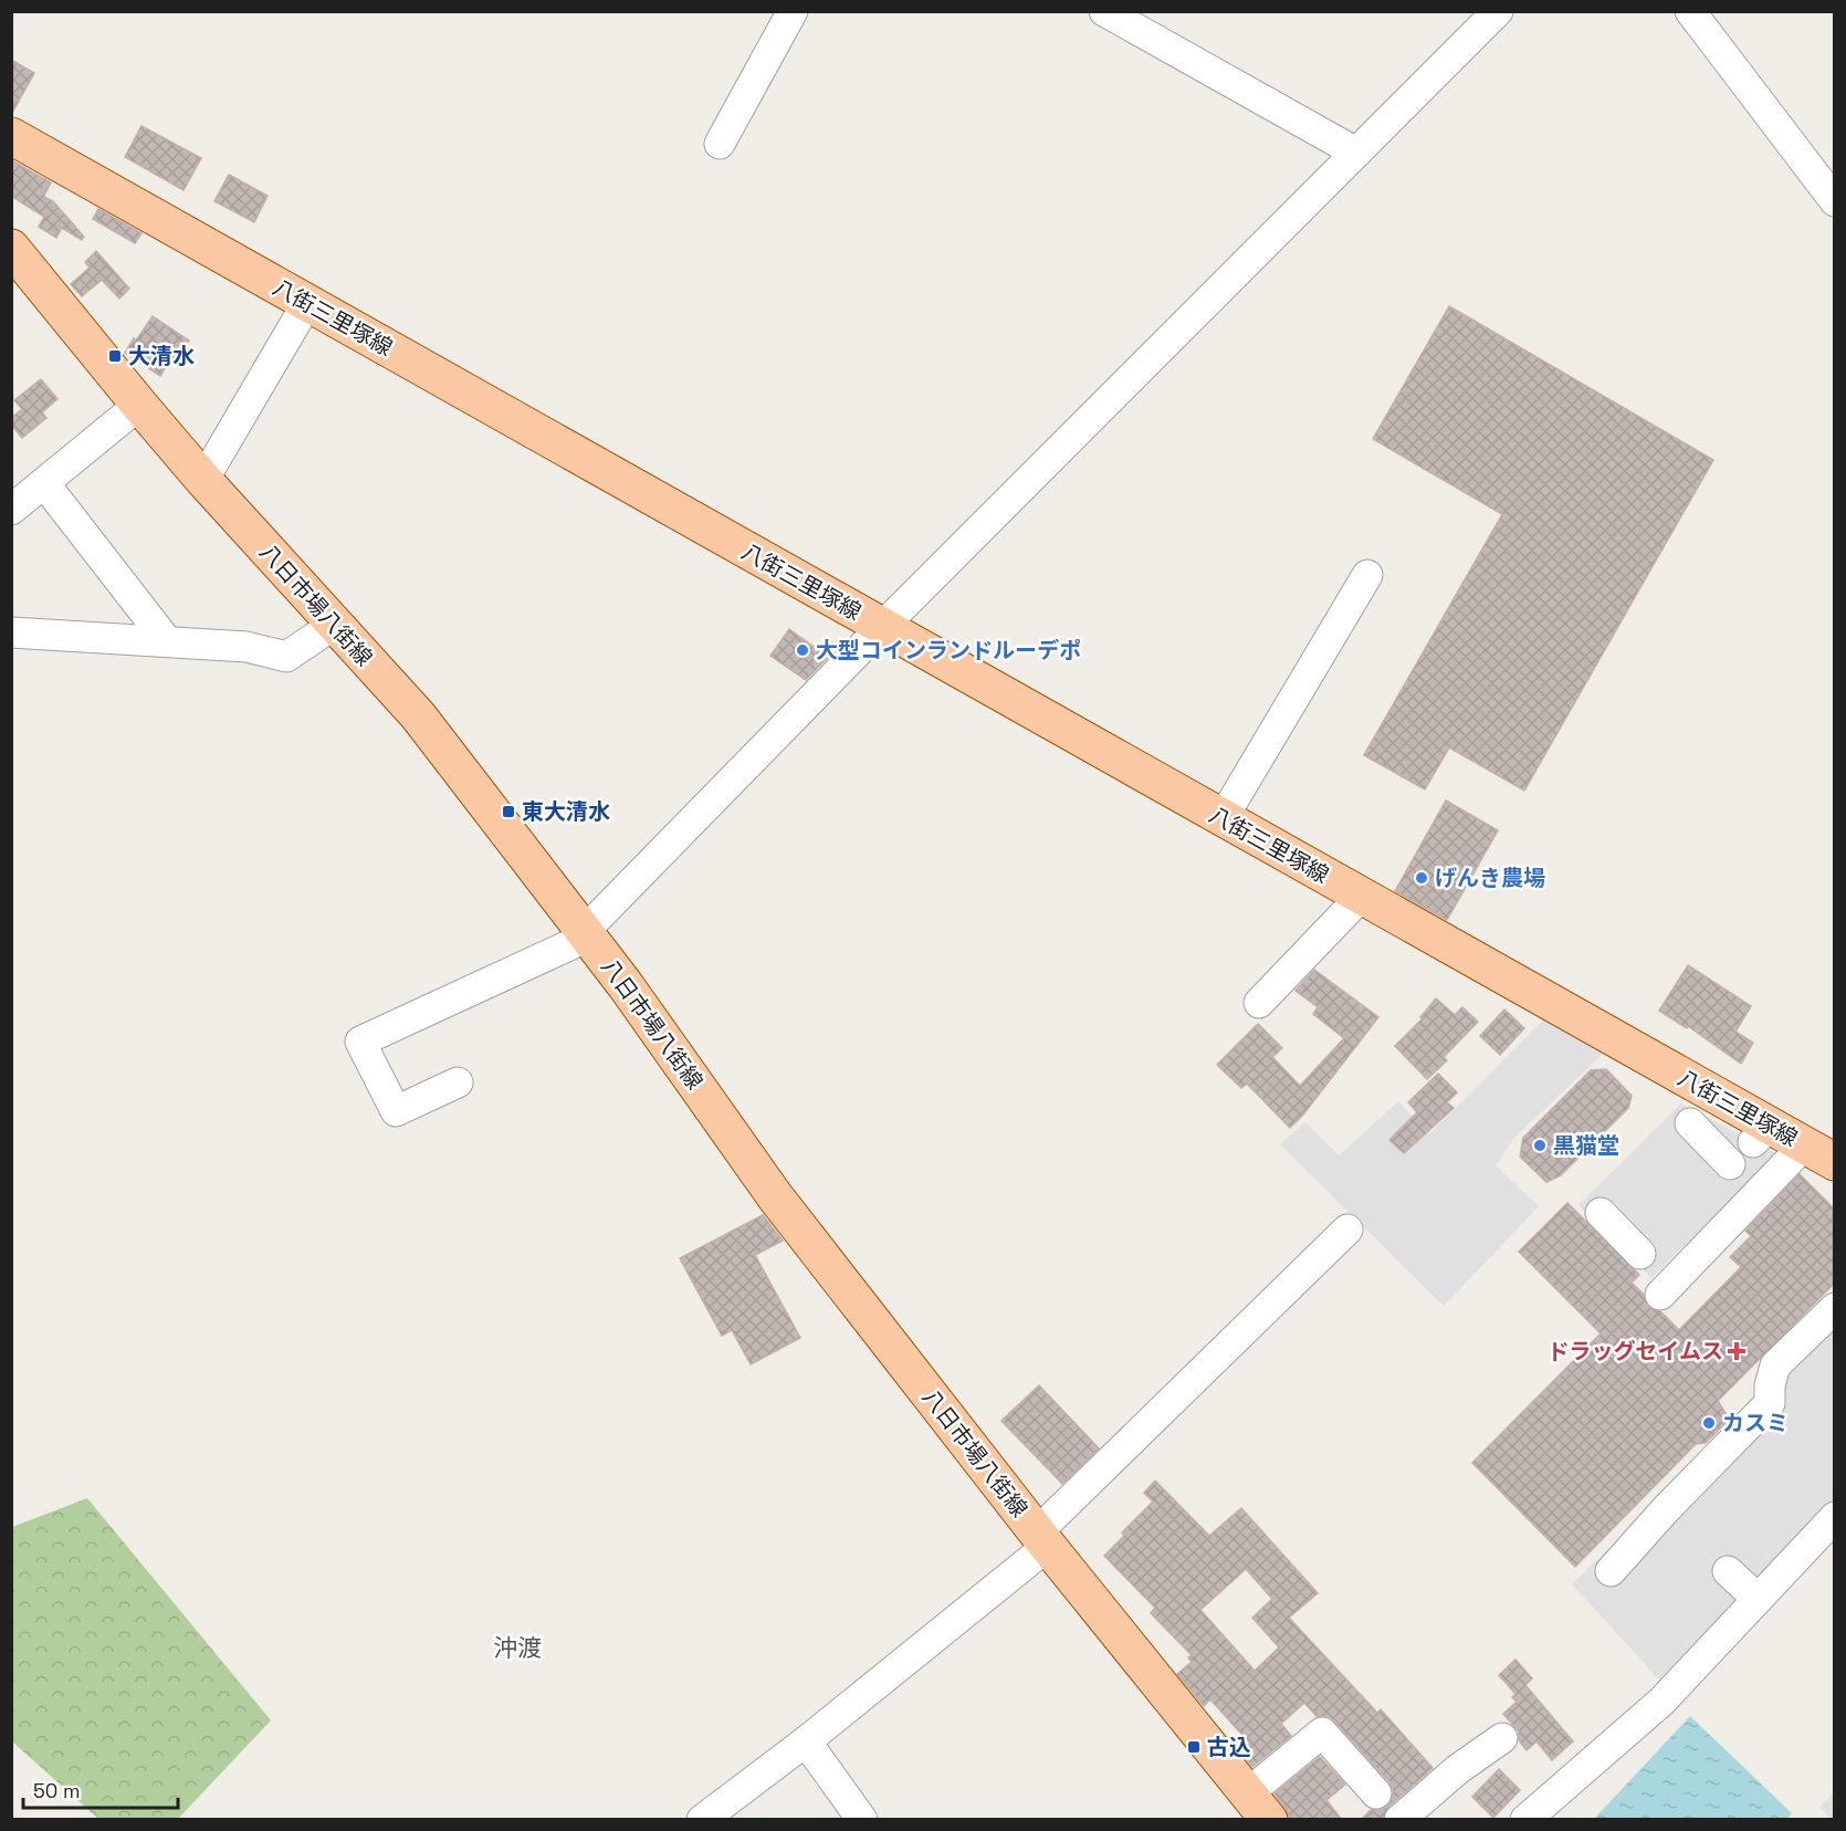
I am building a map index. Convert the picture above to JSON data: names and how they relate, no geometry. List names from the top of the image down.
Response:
{
  "streets": {
    "main road": ["八街三里塚線", "八日市場八街線"]
  },
  "districts": ["沖渡"],
  "places": {
    "transit": ["大清水", "東大清水", "古込"],
    "other": [
      "大型コインランドルーデポ",
      "げんき農場",
      "黒猫堂",
      "カスミ"
    ],
    "health": ["ドラッグセイムス"]
  },
  "scale_bar": "50 m"
}
